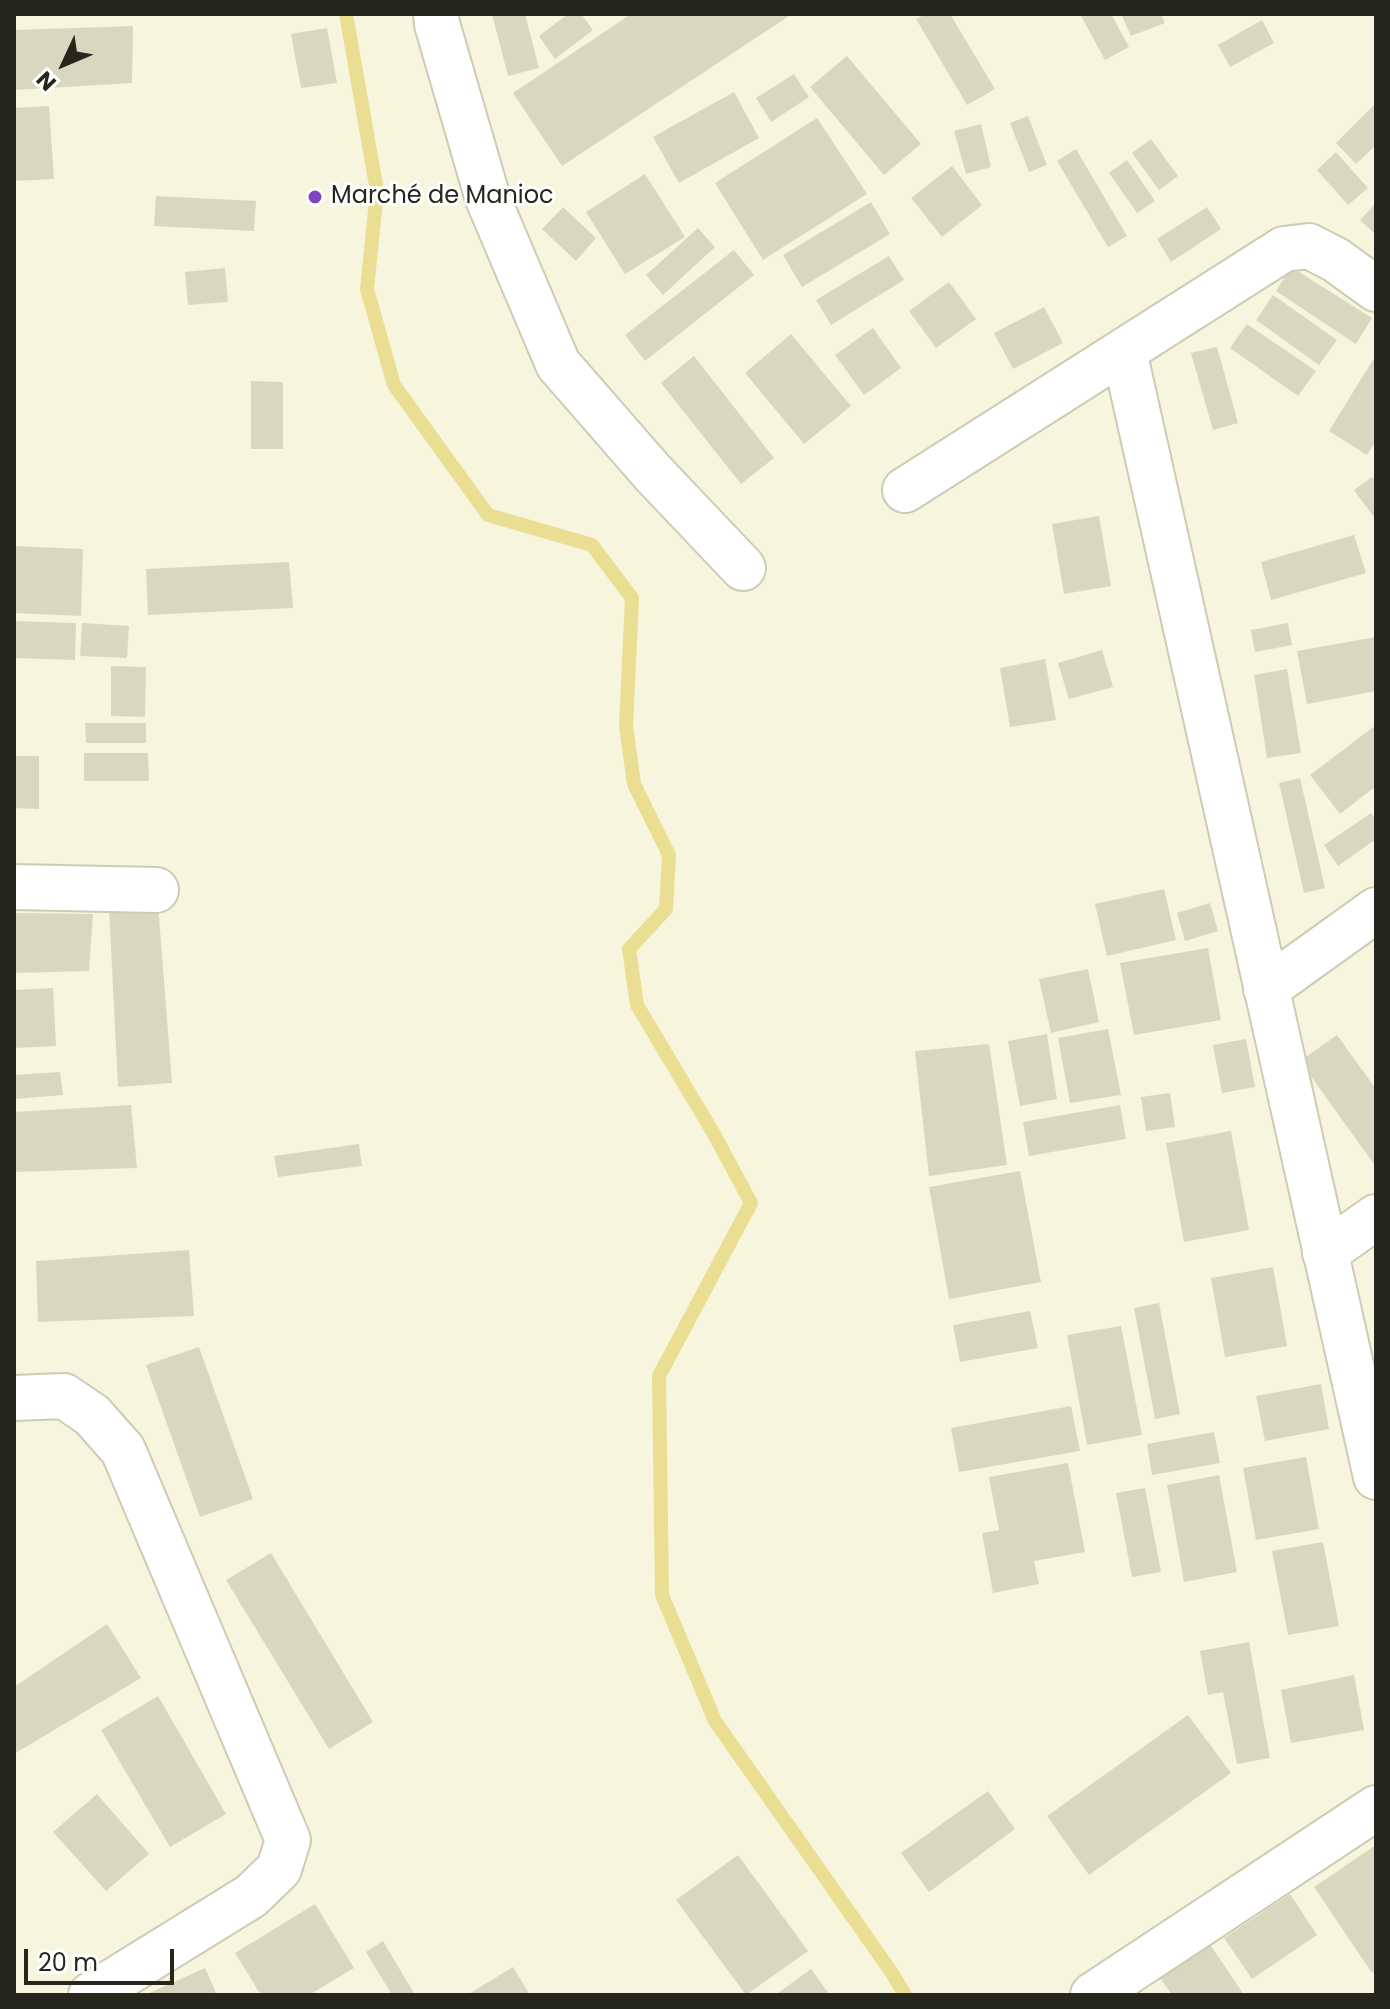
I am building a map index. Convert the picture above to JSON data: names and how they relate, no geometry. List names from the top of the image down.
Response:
{
  "places": ["Marché de Manioc"],
  "scale_bar": "20 m",
  "north": "bottom left"
}
